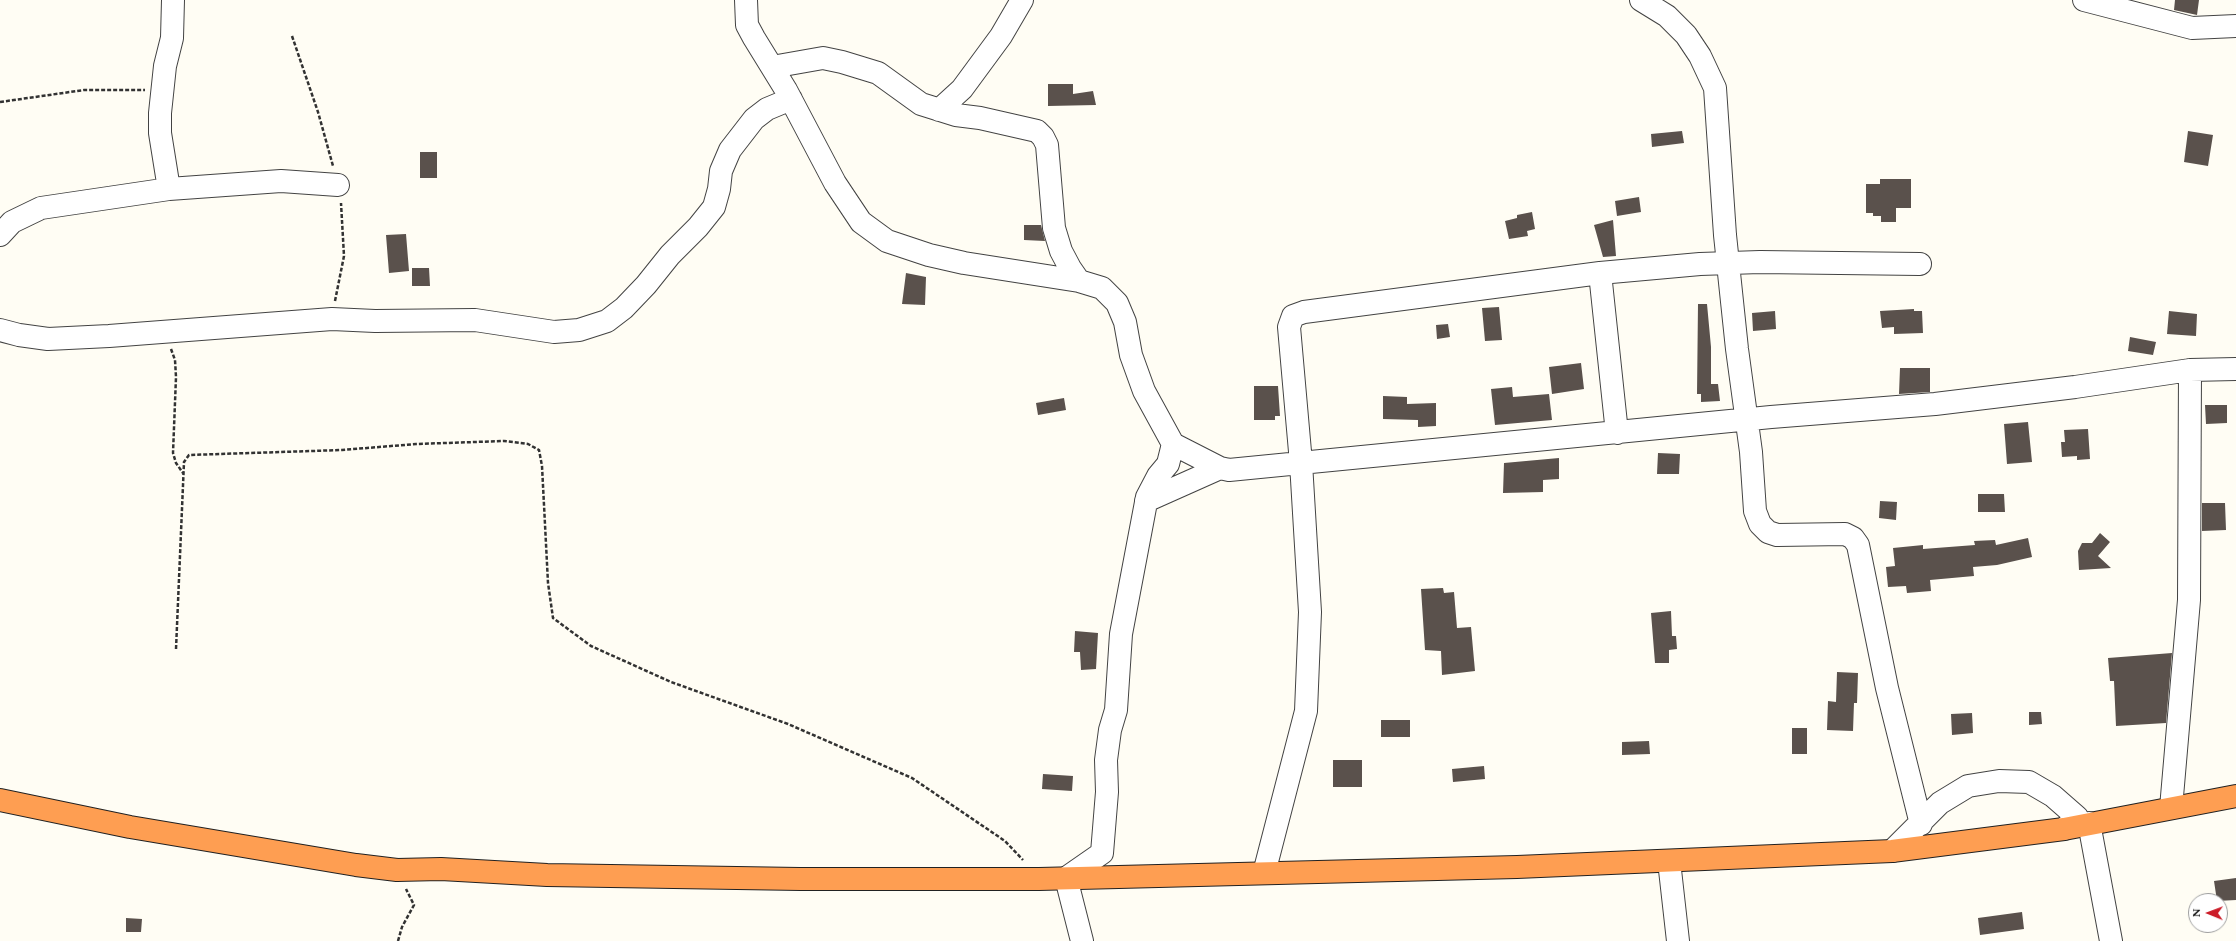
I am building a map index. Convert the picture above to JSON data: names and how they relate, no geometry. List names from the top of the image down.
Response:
{
  "north": "left"
}
